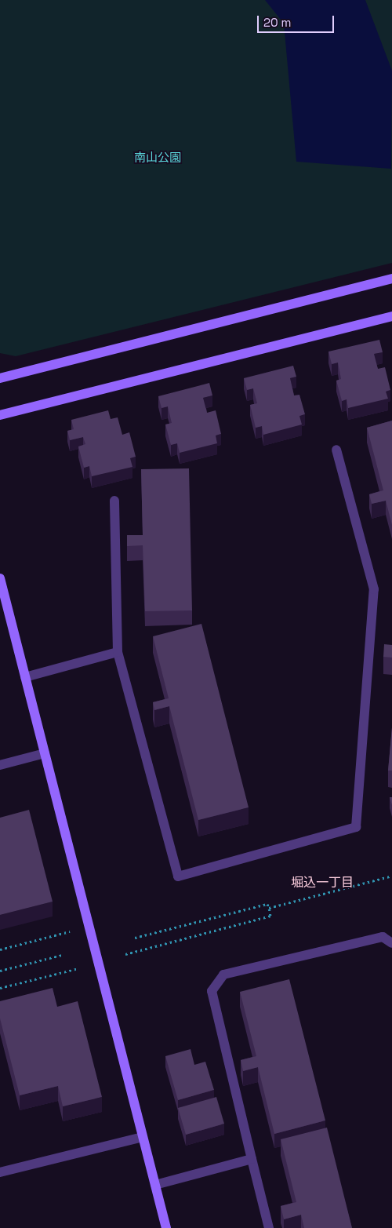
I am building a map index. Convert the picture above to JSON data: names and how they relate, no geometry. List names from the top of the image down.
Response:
{
  "districts": ["堀込一丁目"],
  "parks": ["南山公園"],
  "scale_bar": "20 m"
}
